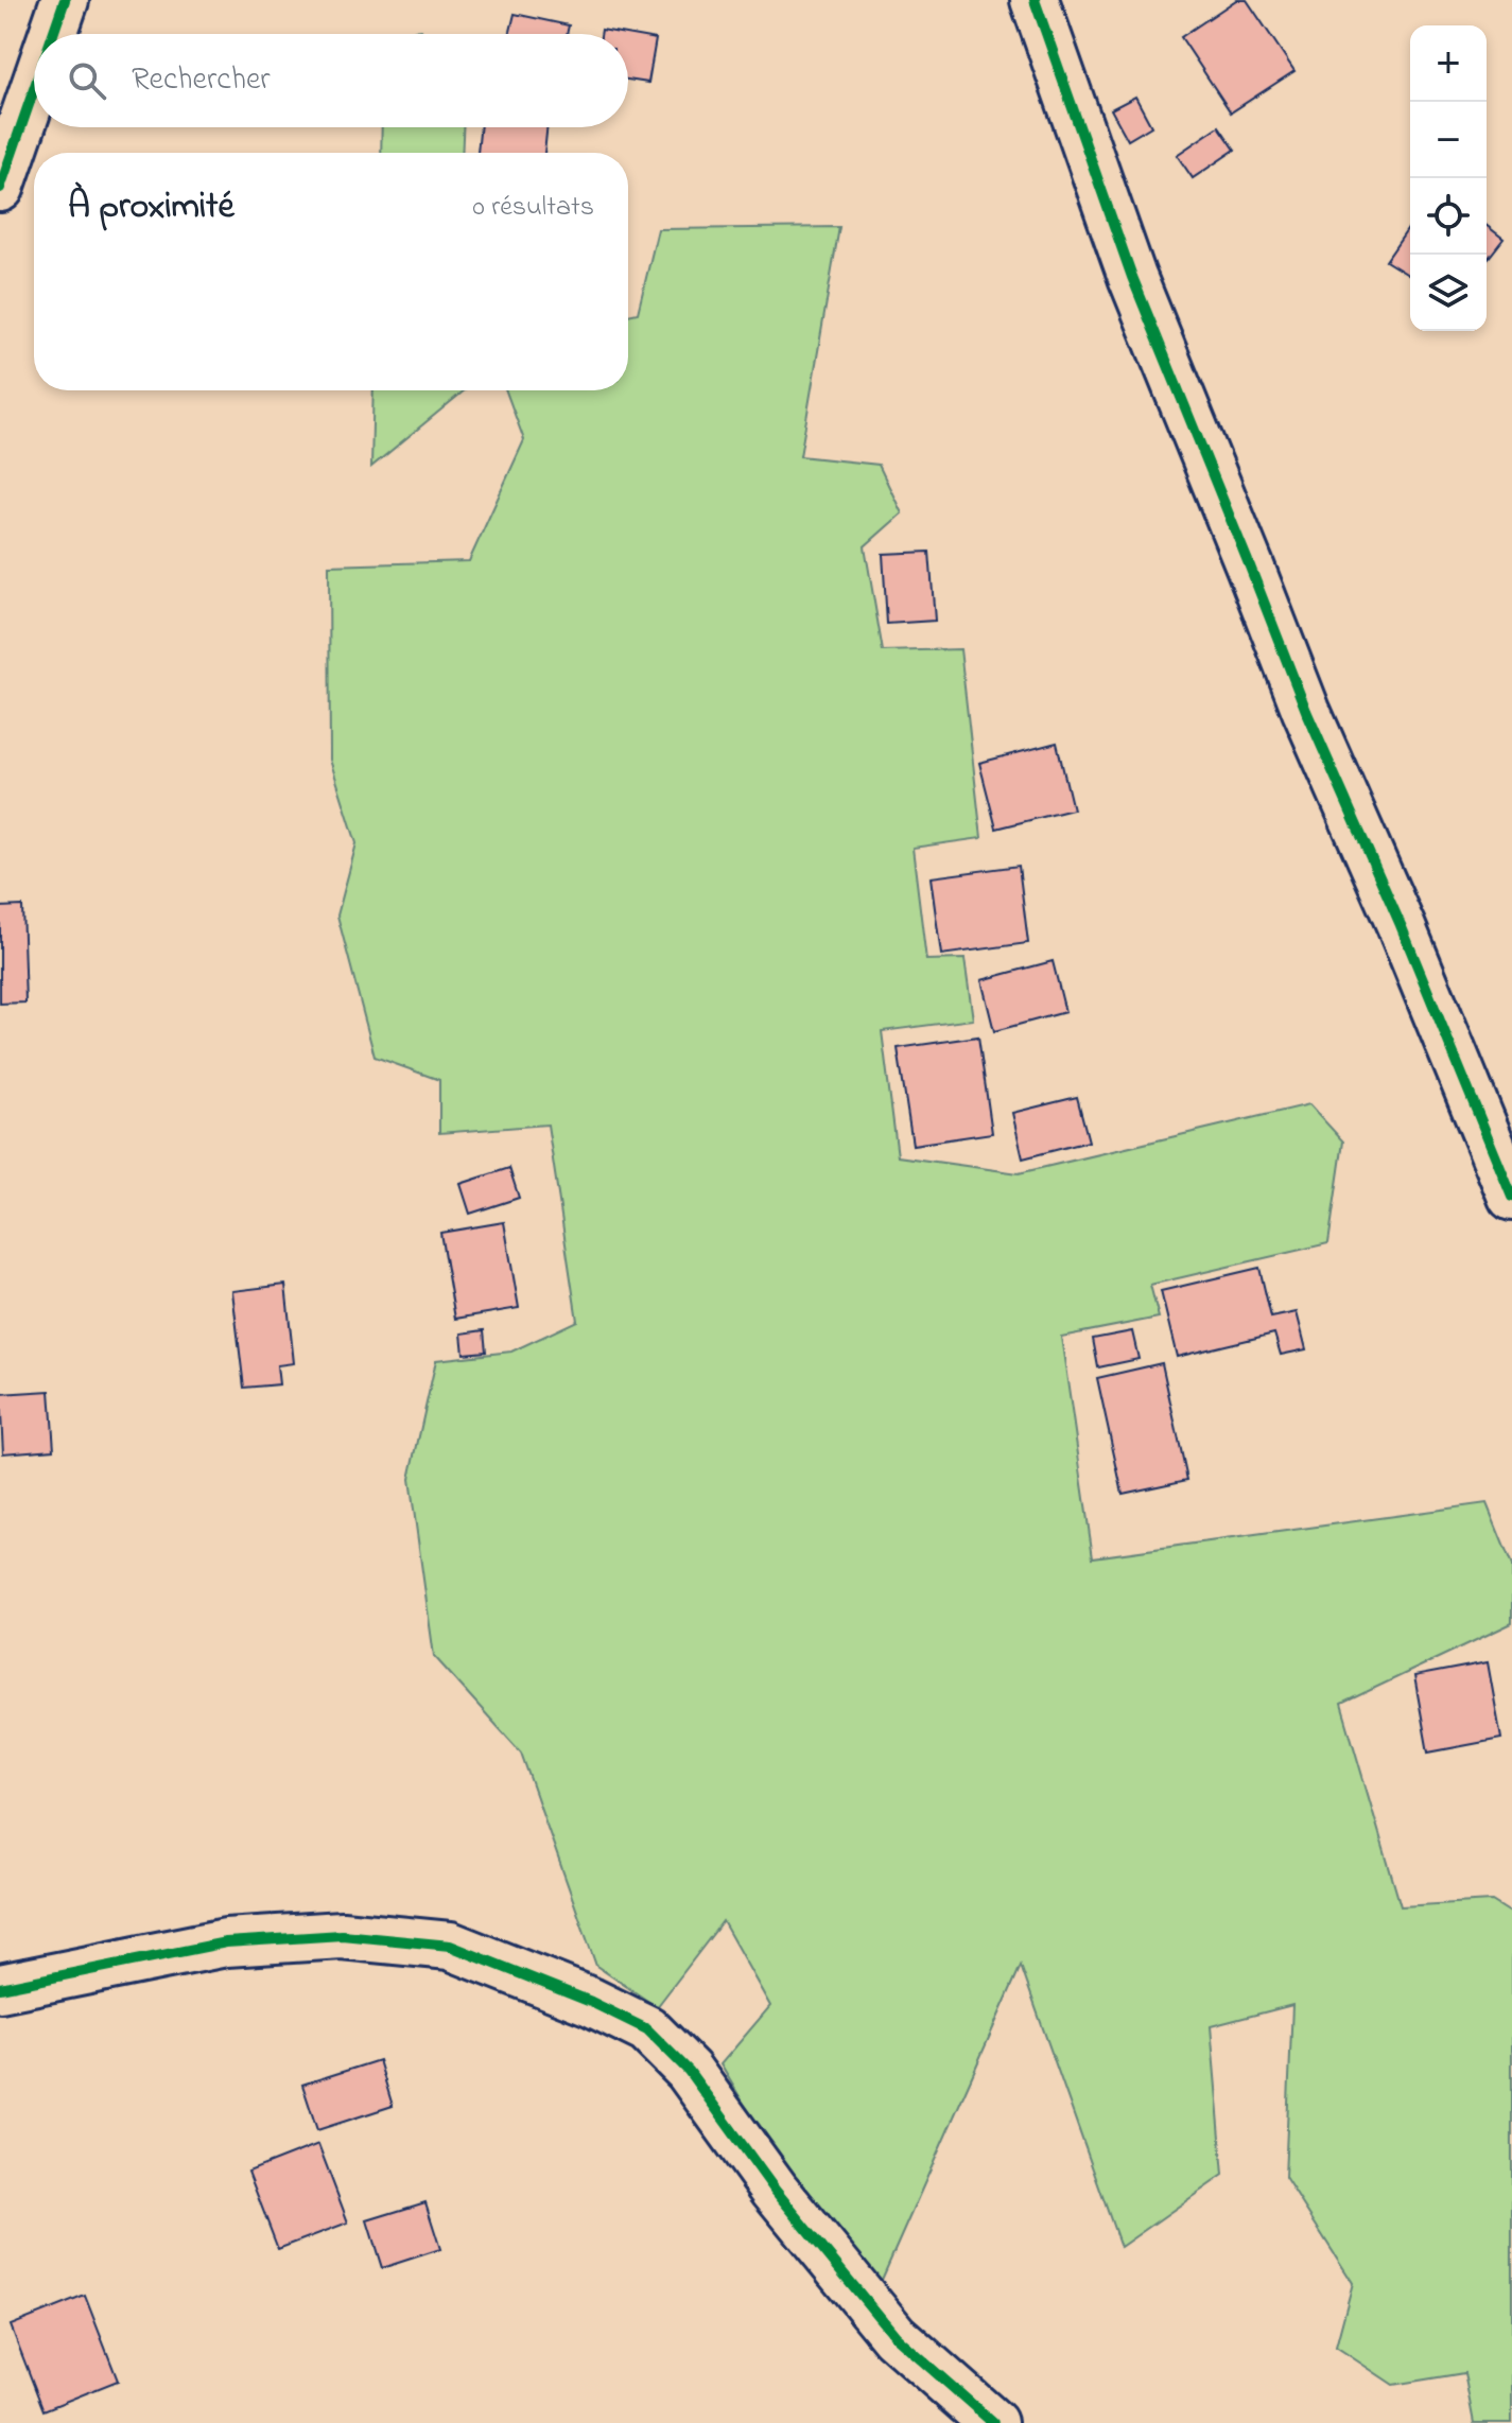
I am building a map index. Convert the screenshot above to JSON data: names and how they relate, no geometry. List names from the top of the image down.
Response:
{
  "page": {
    "map_buttons": ["+", "−"],
    "search": "Rechercher",
    "heading": ["À proximité", "0 résultats"]
  }
}
